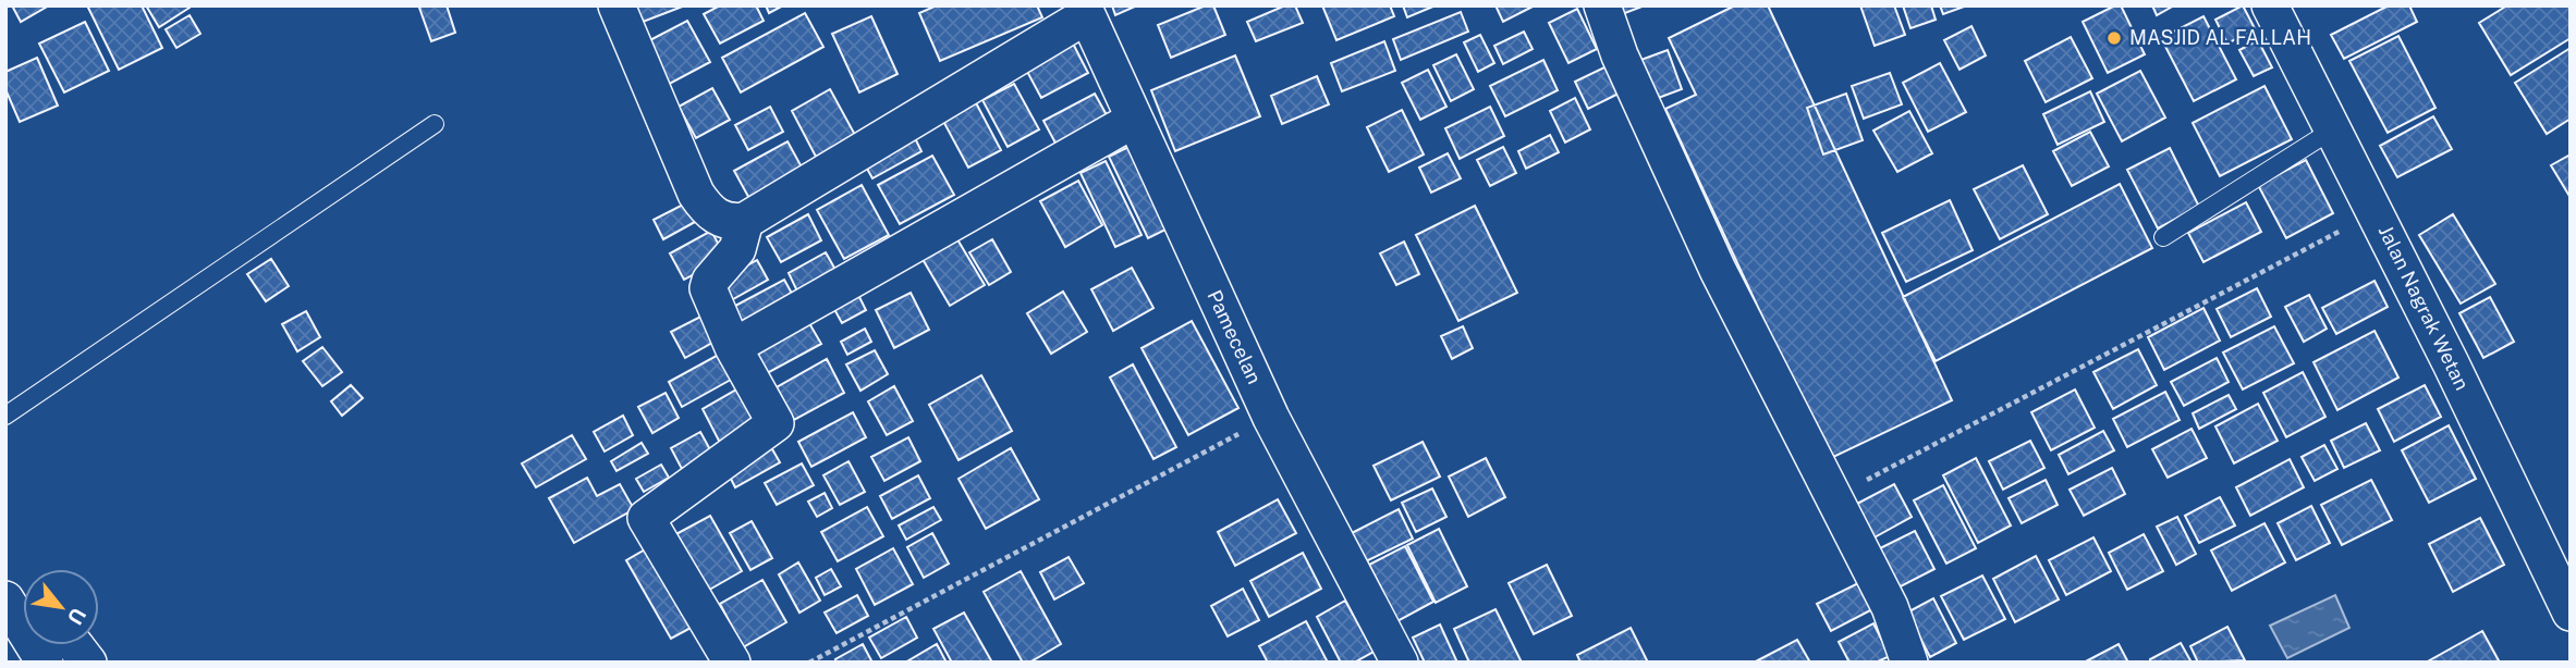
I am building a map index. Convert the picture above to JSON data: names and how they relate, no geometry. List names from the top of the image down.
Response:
{
  "streets": {
    "street": ["Jalan Nagrak Wetan", "Pamecelan"]
  },
  "places": ["MASJID AL FALLAH"],
  "north": "bottom right"
}
